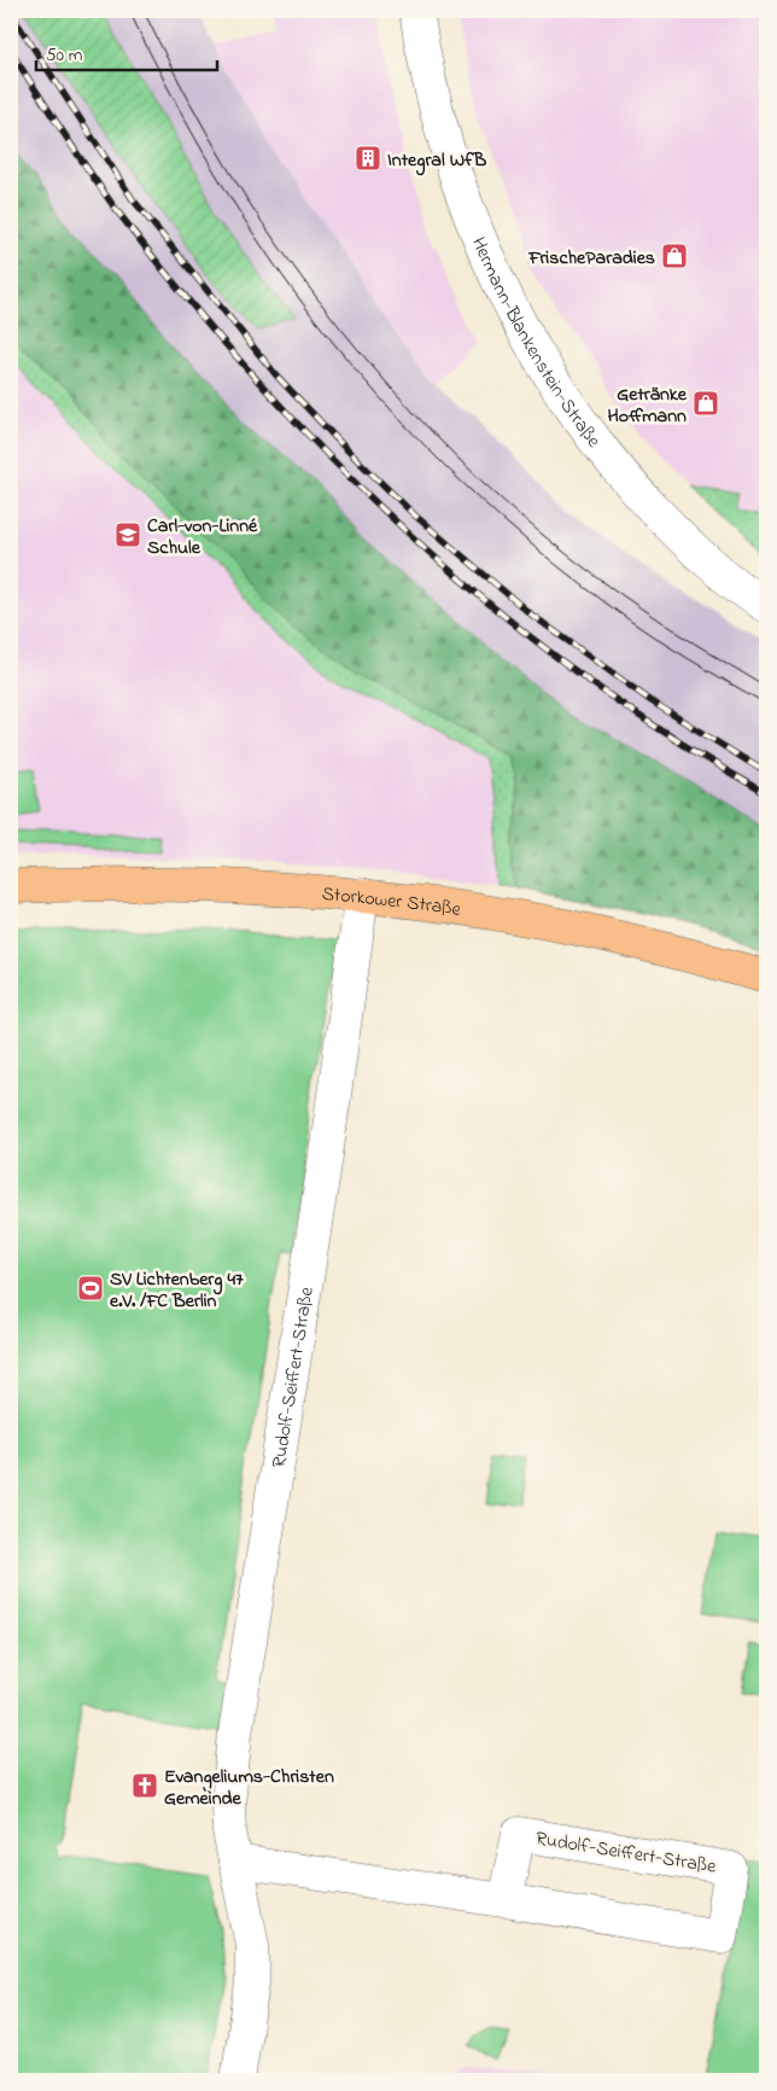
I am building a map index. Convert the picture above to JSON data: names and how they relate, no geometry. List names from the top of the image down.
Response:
{
  "streets": {
    "main road": ["Storkower Straße"],
    "street": ["Hermann-Blankenstein-Straße", "Rudolf-Seiffert-Straße"]
  },
  "crossings": [
    ["Storkower Straße", "Rudolf-Seiffert-Straße"]
  ],
  "places": {
    "building": ["Integral WfB"],
    "shop": ["FrischeParadies", "Getränke Hoffmann"],
    "school or university": ["Carl-von-Linné Schule"],
    "sports": ["SV Lichtenberg 47 e.V. /FC Berlin"],
    "church": ["Evangeliums-Christen Gemeinde"]
  },
  "scale_bar": "50 m"
}
